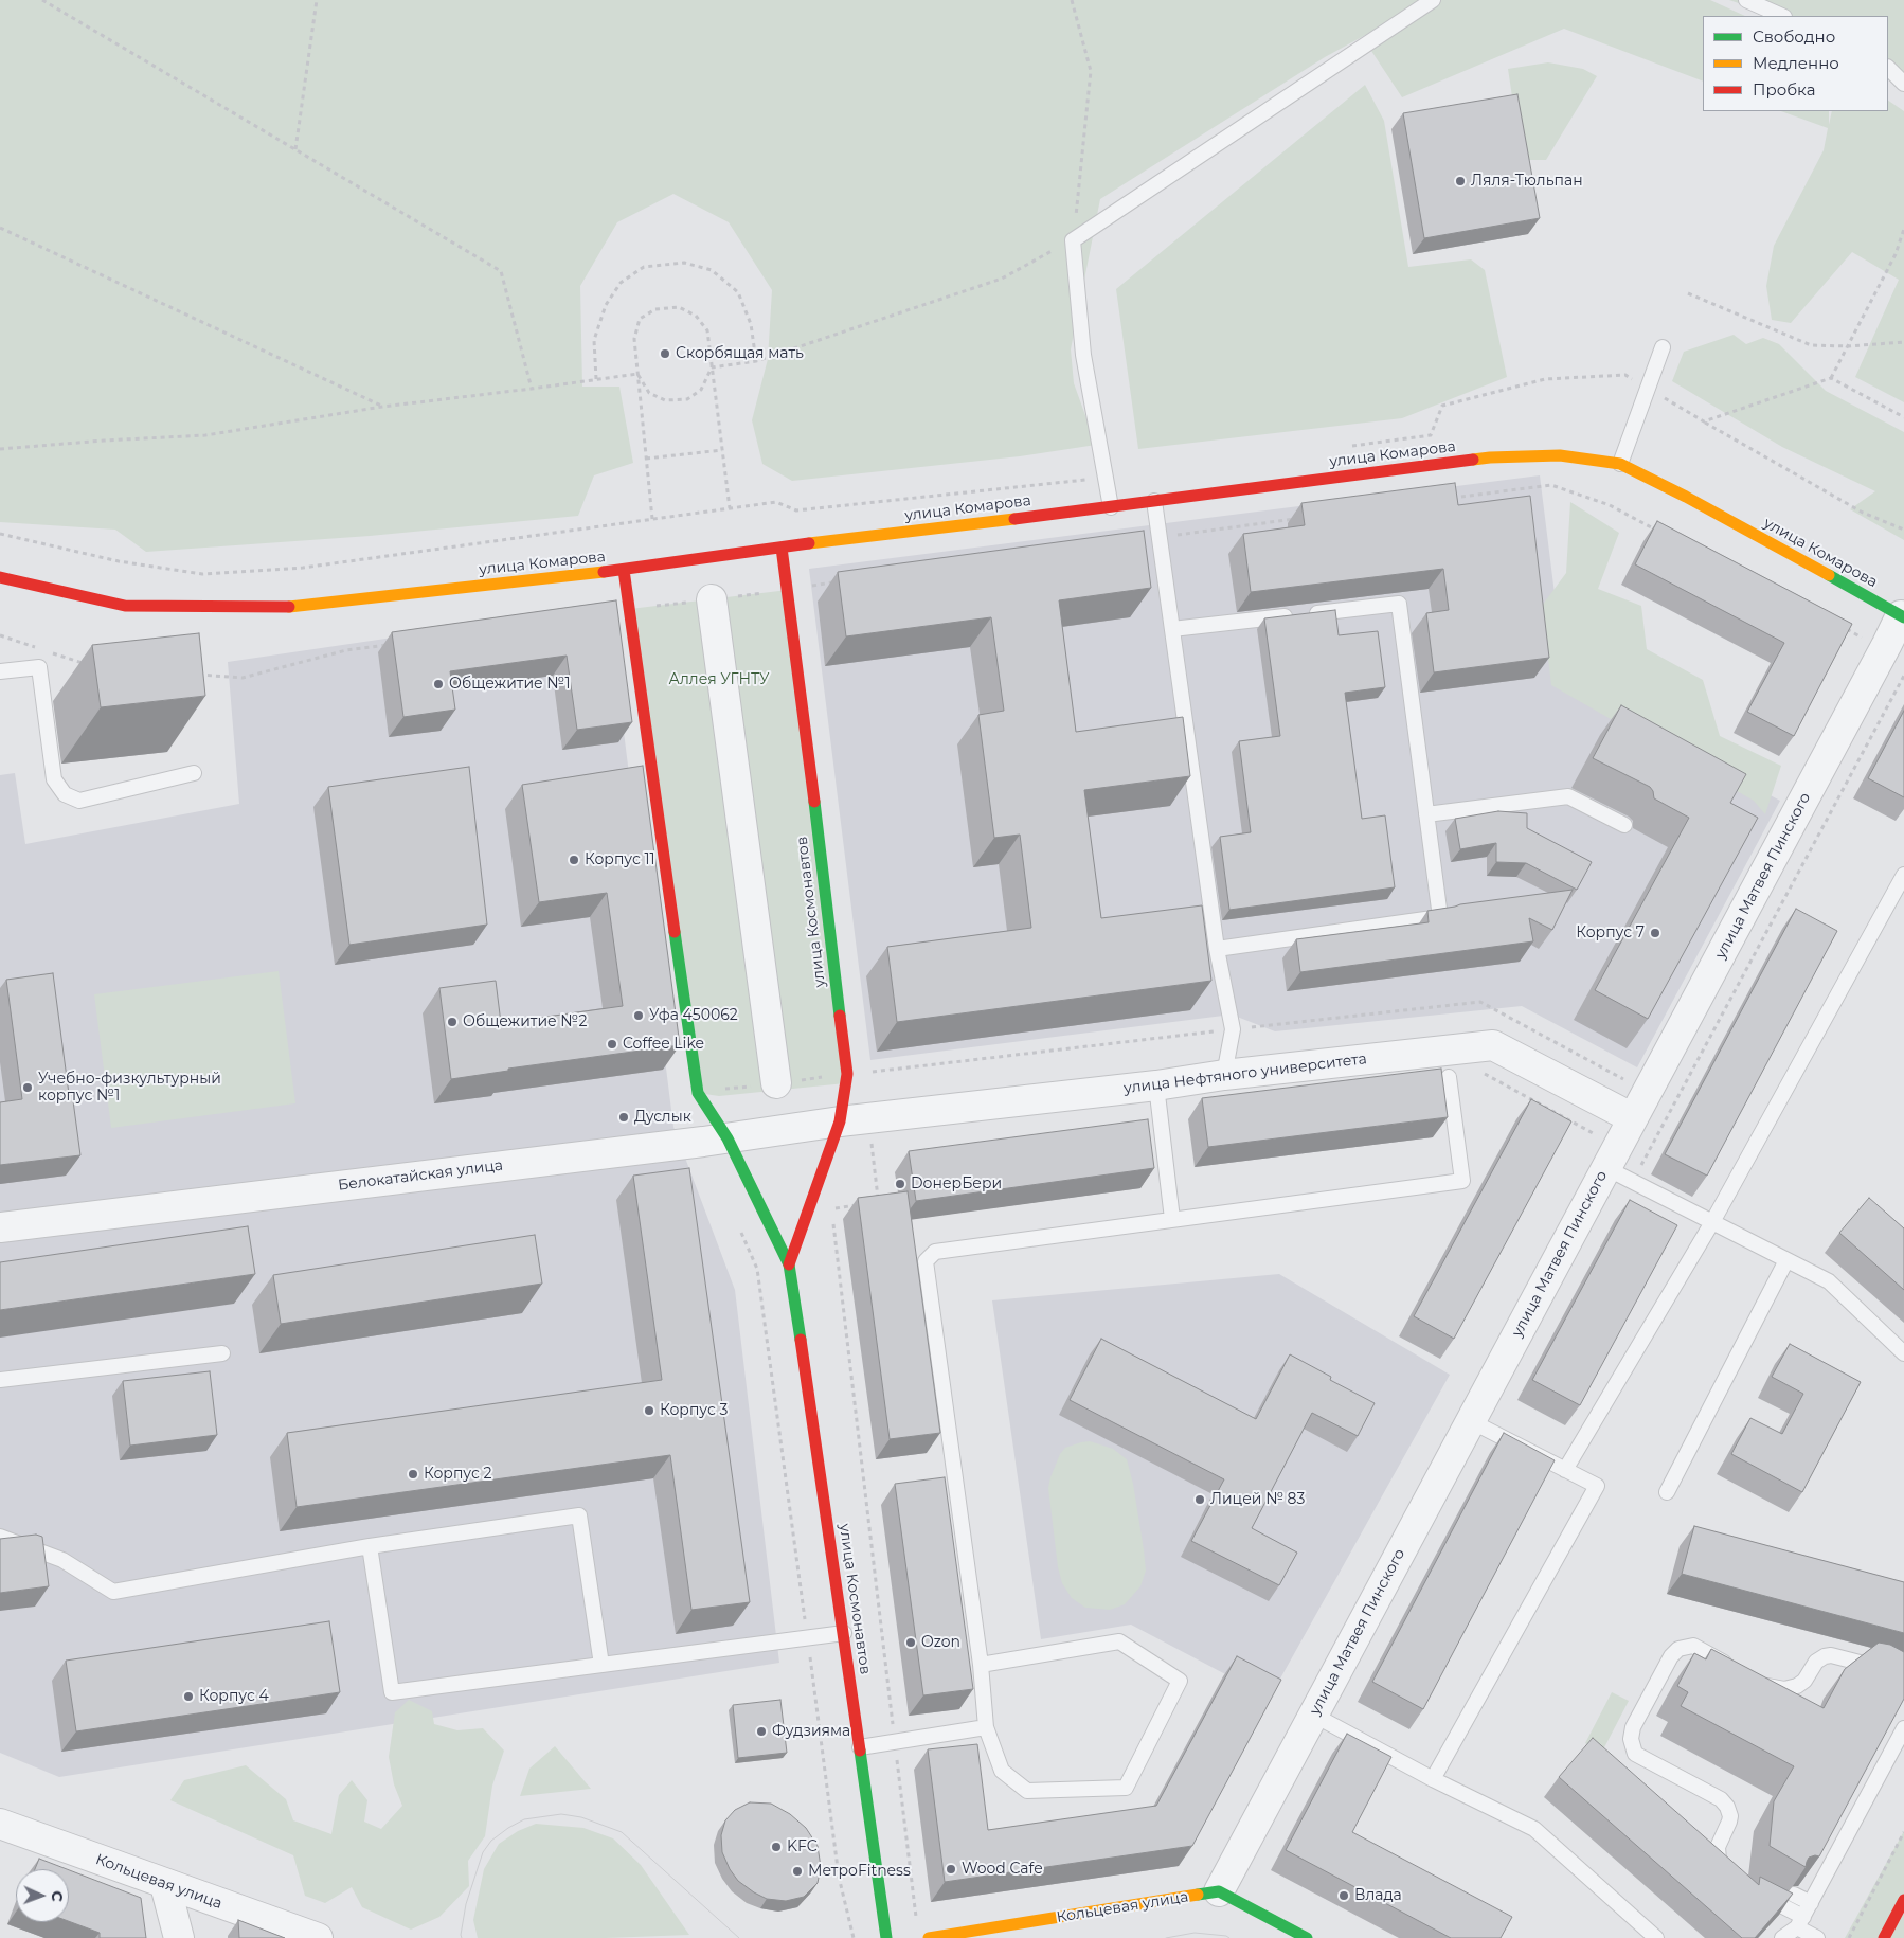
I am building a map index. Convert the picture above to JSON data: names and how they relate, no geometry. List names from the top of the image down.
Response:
{
  "streets": {
    "main road": ["улица Комарова", "улица Космонавтов", "Кольцевая улица"],
    "street": ["улица Матвея Пинского", "улица Нефтяного университета", "Белокатайская улица"]
  },
  "crossings": [
    ["улица Комарова", "улица Матвея Пинского"],
    ["улица Комарова", "улица Космонавтов"],
    ["улица Матвея Пинского", "улица Нефтяного университета"],
    ["улица Матвея Пинского", "Кольцевая улица"],
    ["улица Космонавтов", "улица Нефтяного университета"],
    ["улица Космонавтов", "Белокатайская улица"],
    ["улица Нефтяного университета", "Белокатайская улица"]
  ],
  "parks": ["Аллея УГНТУ"],
  "places": [
    "Ляля-Тюльпан",
    "Скорбящая мать",
    "Общежитие №1",
    "Корпус 11",
    "Корпус 7",
    "Уфа 450062",
    "Общежитие №2",
    "Coffee Like",
    "Учебно-физкультурный корпус №1",
    "Дуслык",
    "DонерБери",
    "Корпус 3",
    "Корпус 2",
    "Лицей № 83",
    "Ozon",
    "Корпус 4",
    "Фудзияма",
    "KFC",
    "Wood Cafe",
    "МетроFitness",
    "Влада"
  ],
  "legend": ["Свободно", "Медленно", "Пробка"],
  "north": "right"
}
